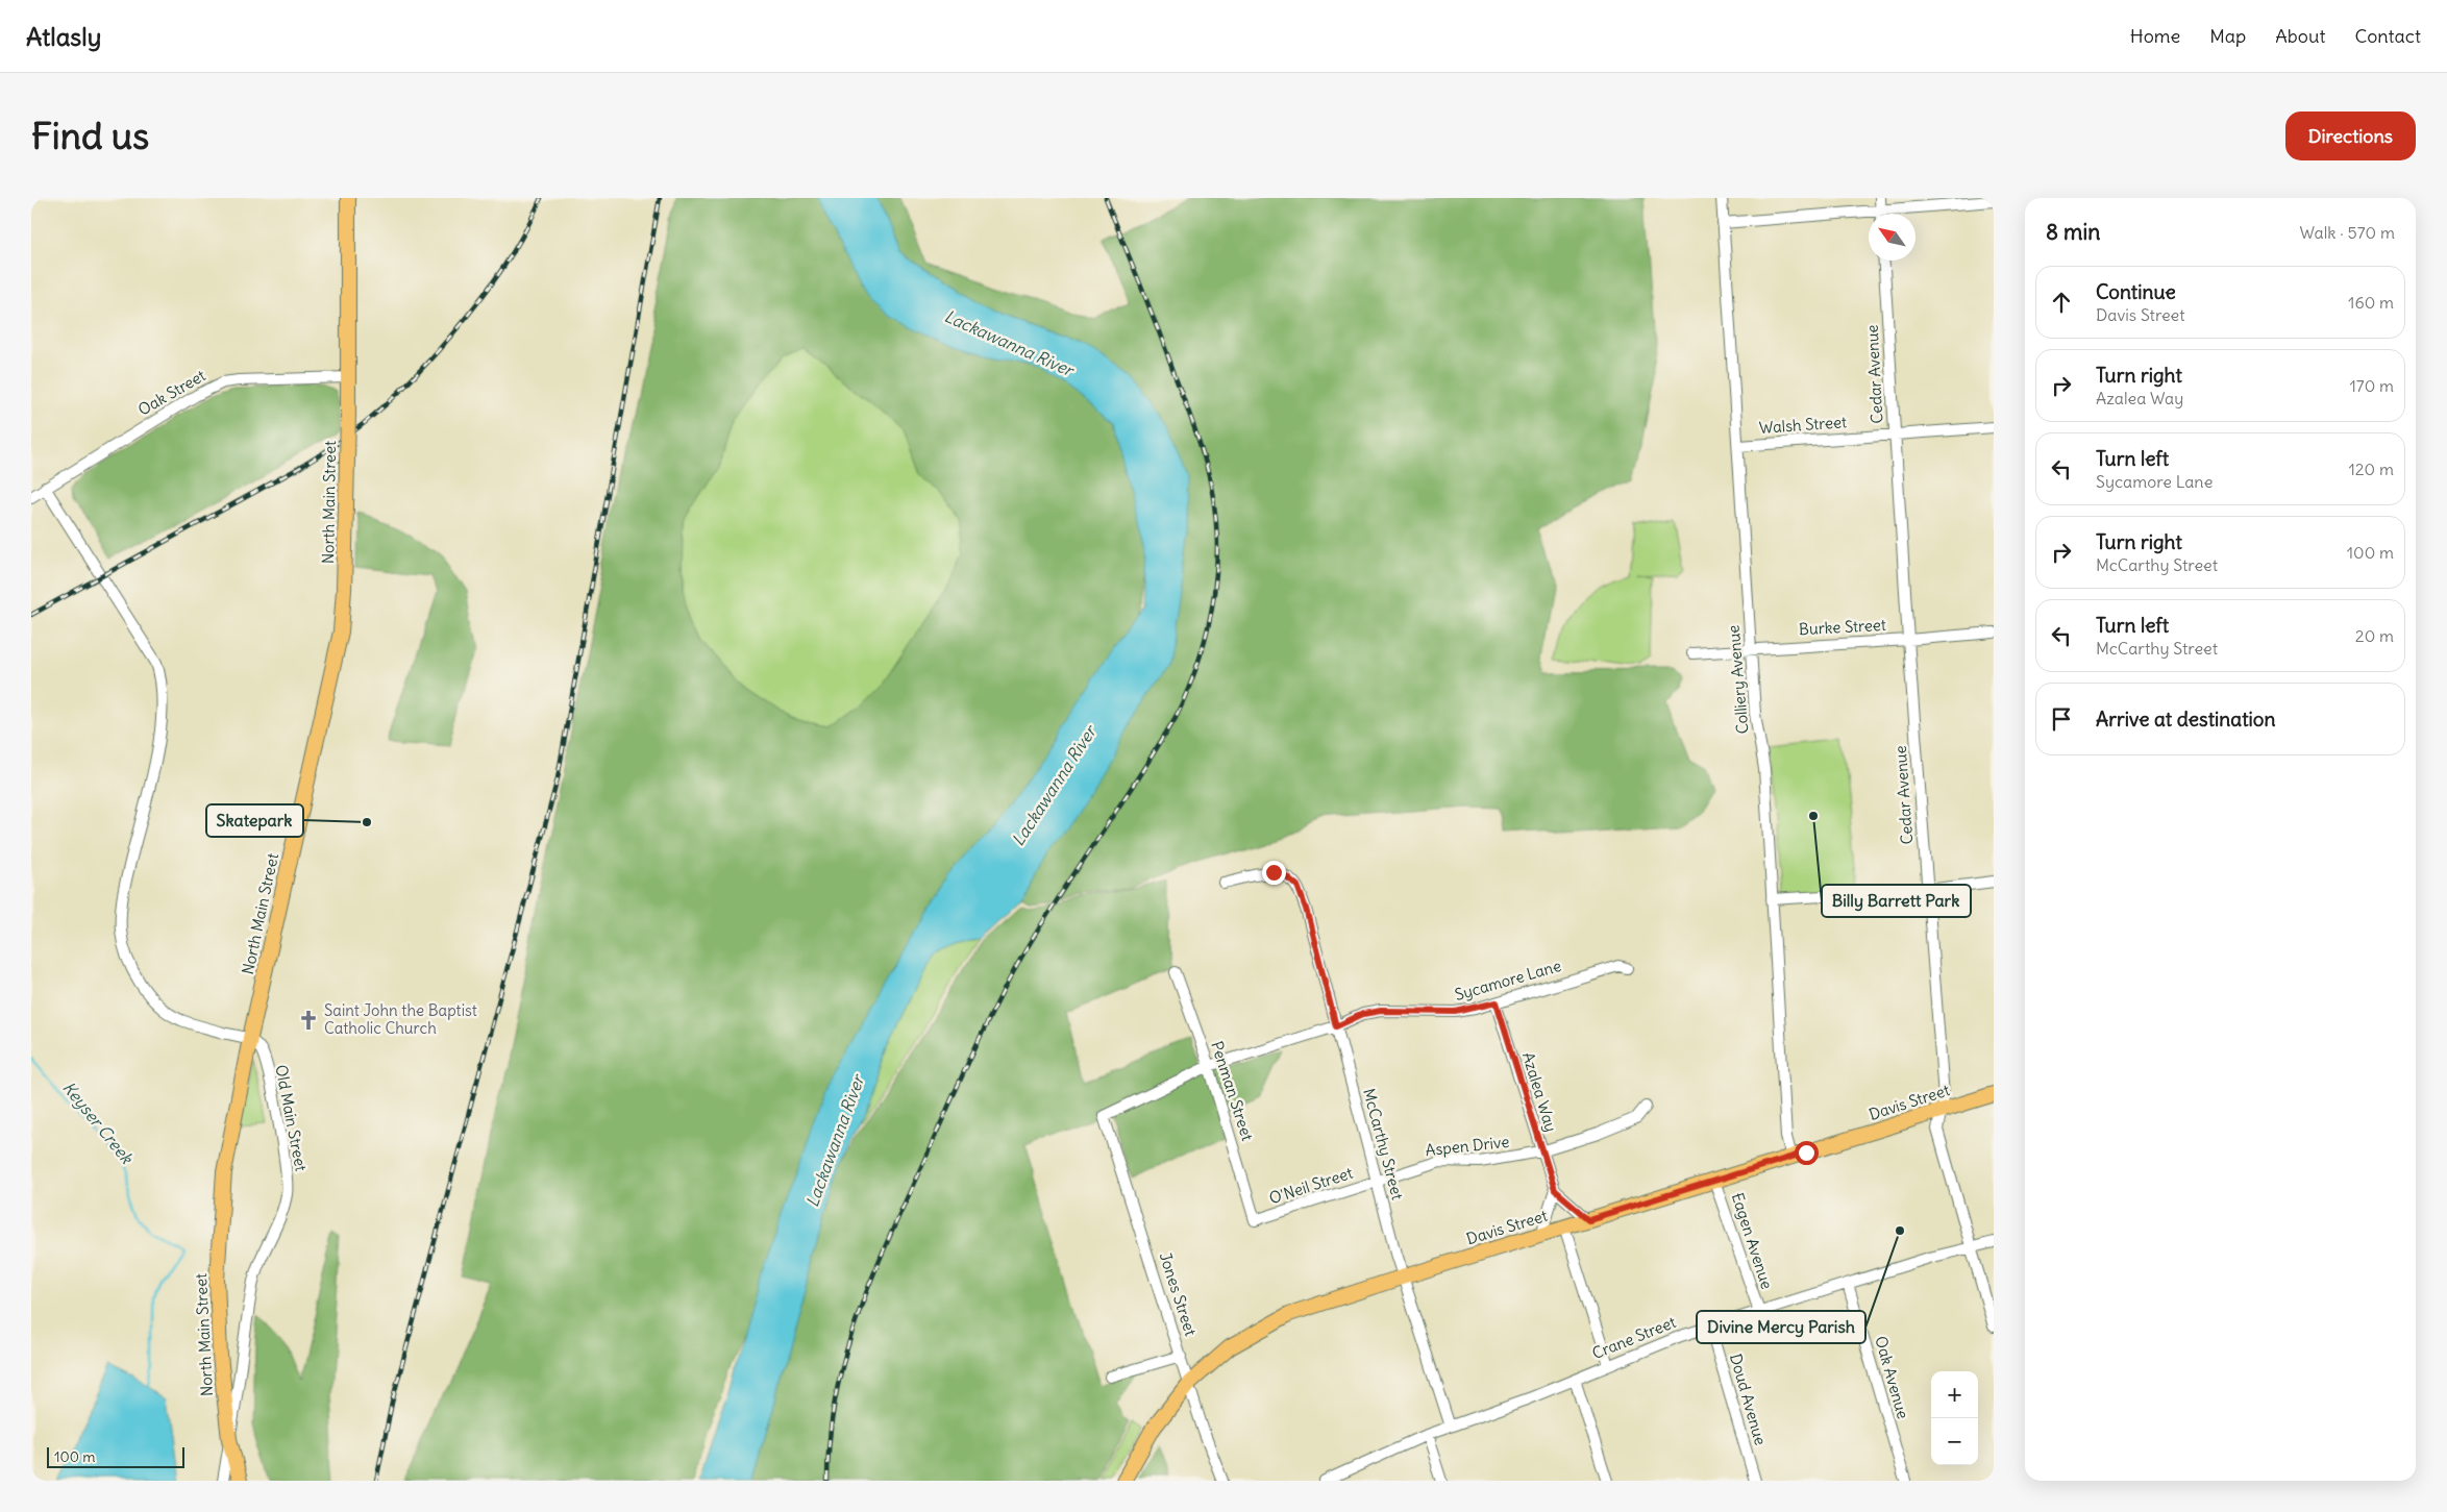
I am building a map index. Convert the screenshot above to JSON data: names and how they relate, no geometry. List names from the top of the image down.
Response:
{
  "streets": {
    "main road": ["North Main Street", "Davis Street"],
    "street": [
      "Cedar Avenue",
      "Oak Street",
      "Walsh Street",
      "Burke Street",
      "Colliery Avenue",
      "Sycamore Lane",
      "Penman Street",
      "Azalea Way",
      "Old Main Street",
      "McCarthy Street",
      "Aspen Drive",
      "O'Neil Street",
      "Eagen Avenue",
      "Jones Street",
      "Crane Street",
      "Oak Avenue",
      "Doud Avenue"
    ]
  },
  "crossings": [
    ["Cedar Avenue", "Walsh Street"],
    ["Cedar Avenue", "Burke Street"],
    ["Cedar Avenue", "Davis Street"],
    ["Cedar Avenue", "Crane Street"],
    ["Oak Street", "North Main Street"],
    ["Walsh Street", "Colliery Avenue"],
    ["North Main Street", "Old Main Street"],
    ["Burke Street", "Colliery Avenue"],
    ["Colliery Avenue", "Davis Street"],
    ["Sycamore Lane", "Penman Street"],
    ["Sycamore Lane", "Azalea Way"],
    ["Sycamore Lane", "McCarthy Street"],
    ["Sycamore Lane", "Jones Street"],
    ["Penman Street", "O'Neil Street"],
    ["Azalea Way", "Aspen Drive"],
    ["Davis Street", "McCarthy Street"],
    ["Davis Street", "Eagen Avenue"],
    ["Davis Street", "Jones Street"],
    ["McCarthy Street", "Aspen Drive"],
    ["McCarthy Street", "O'Neil Street"],
    ["McCarthy Street", "Crane Street"],
    ["Aspen Drive", "O'Neil Street"],
    ["Eagen Avenue", "Crane Street"],
    ["Crane Street", "Oak Avenue"],
    ["Crane Street", "Doud Avenue"]
  ],
  "water": ["Lackawanna River", "Keyser Creek"],
  "places": {
    "other": ["Billy Barrett Park", "Skatepark", "Divine Mercy Parish"],
    "church": ["Saint John the Baptist Catholic Church"]
  },
  "scale_bar": "100 m",
  "north": "top left",
  "page": {
    "header": "Atlasly",
    "nav": [
      "Home",
      "Map",
      "About",
      "Contact"
    ],
    "buttons": "Directions",
    "title": "Find us",
    "heading": ["8 min", "Walk · 570 m"],
    "list": [
      ["Continue", "Davis Street", "160 m"],
      ["Turn right", "Azalea Way", "170 m"],
      ["Turn left", "Sycamore Lane", "120 m"],
      ["Turn right", "McCarthy Street", "100 m"],
      ["Turn left", "McCarthy Street", "20 m"],
      "Arrive at destination"
    ],
    "map_buttons": ["+", "−"],
    "scale": "100 m"
  }
}
